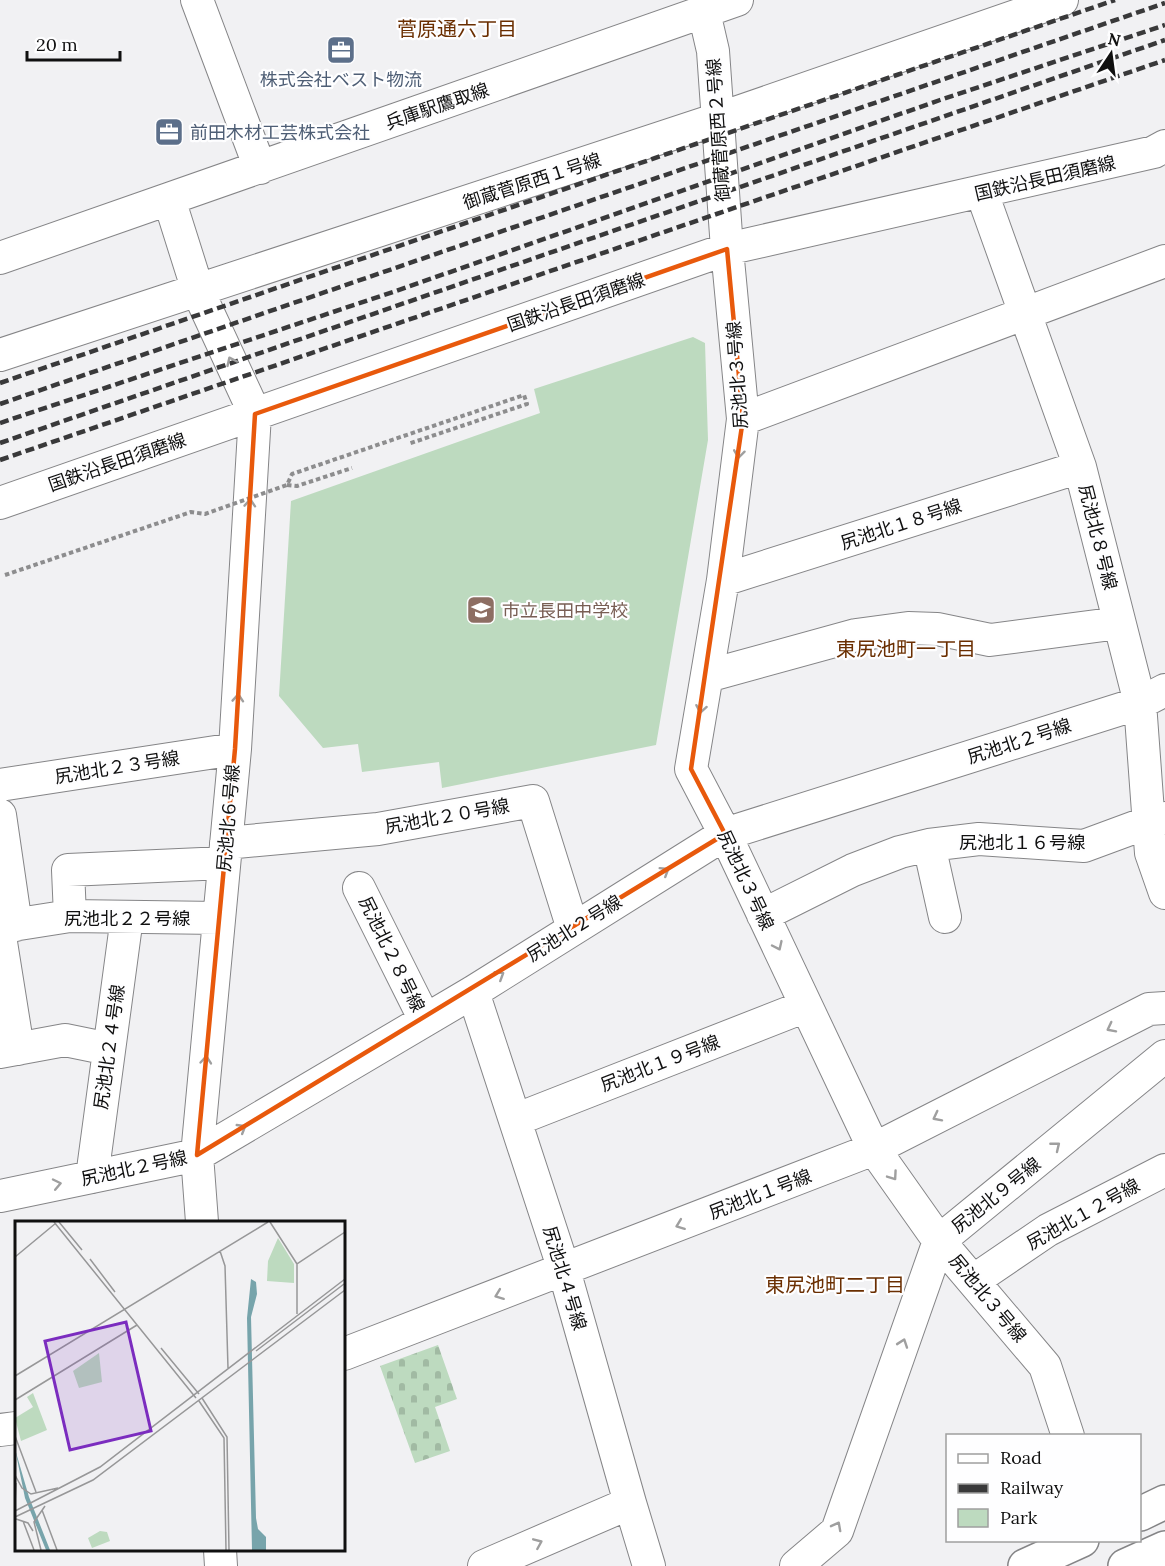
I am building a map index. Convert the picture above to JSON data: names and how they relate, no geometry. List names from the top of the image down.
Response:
{
  "streets": {
    "street": [
      "兵庫駅鷹取線",
      "御蔵菅原西２号線",
      "国鉄沿長田須磨線",
      "御蔵菅原西１号線",
      "尻池北３号線",
      "尻池北１８号線",
      "尻池北８号線",
      "尻池北２号線",
      "尻池北２３号線",
      "尻池北２０号線",
      "尻池北６号線",
      "尻池北１６号線",
      "尻池北２２号線",
      "尻池北２８号線",
      "尻池北２４号線",
      "尻池北１９号線",
      "尻池北１号線",
      "尻池北９号線",
      "尻池北１２号線",
      "尻池北４号線"
    ]
  },
  "crossings": [
    ["兵庫駅鷹取線", "御蔵菅原西２号線"],
    ["御蔵菅原西２号線", "国鉄沿長田須磨線"],
    ["御蔵菅原西２号線", "御蔵菅原西１号線"],
    ["御蔵菅原西２号線", "尻池北３号線"],
    ["国鉄沿長田須磨線", "尻池北３号線"],
    ["国鉄沿長田須磨線", "尻池北８号線"],
    ["国鉄沿長田須磨線", "尻池北６号線"],
    ["尻池北３号線", "尻池北１８号線"],
    ["尻池北３号線", "尻池北２号線"],
    ["尻池北３号線", "尻池北１６号線"],
    ["尻池北３号線", "尻池北１９号線"],
    ["尻池北３号線", "尻池北１号線"],
    ["尻池北３号線", "尻池北９号線"],
    ["尻池北３号線", "尻池北１２号線"],
    ["尻池北１８号線", "尻池北８号線"],
    ["尻池北８号線", "尻池北２号線"],
    ["尻池北８号線", "尻池北１６号線"],
    ["尻池北２号線", "尻池北２０号線"],
    ["尻池北２号線", "尻池北６号線"],
    ["尻池北２号線", "尻池北２８号線"],
    ["尻池北２号線", "尻池北２４号線"],
    ["尻池北２号線", "尻池北４号線"],
    ["尻池北２３号線", "尻池北６号線"],
    ["尻池北２０号線", "尻池北６号線"],
    ["尻池北６号線", "尻池北２２号線"],
    ["尻池北２２号線", "尻池北２４号線"],
    ["尻池北１９号線", "尻池北４号線"],
    ["尻池北１号線", "尻池北４号線"]
  ],
  "one_way": [
    "尻池北３号線",
    "尻池北２号線",
    "尻池北６号線",
    "尻池北１号線",
    "尻池北９号線"
  ],
  "districts": ["菅原通六丁目", "東尻池町一丁目", "東尻池町二丁目"],
  "places": {
    "office": ["株式会社ベスト物流", "前田木材工芸株式会社"],
    "school or university": ["市立長田中学校"]
  },
  "legend": ["Road", "Railway", "Park"],
  "scale_bar": "20 m",
  "north": "top"
}
